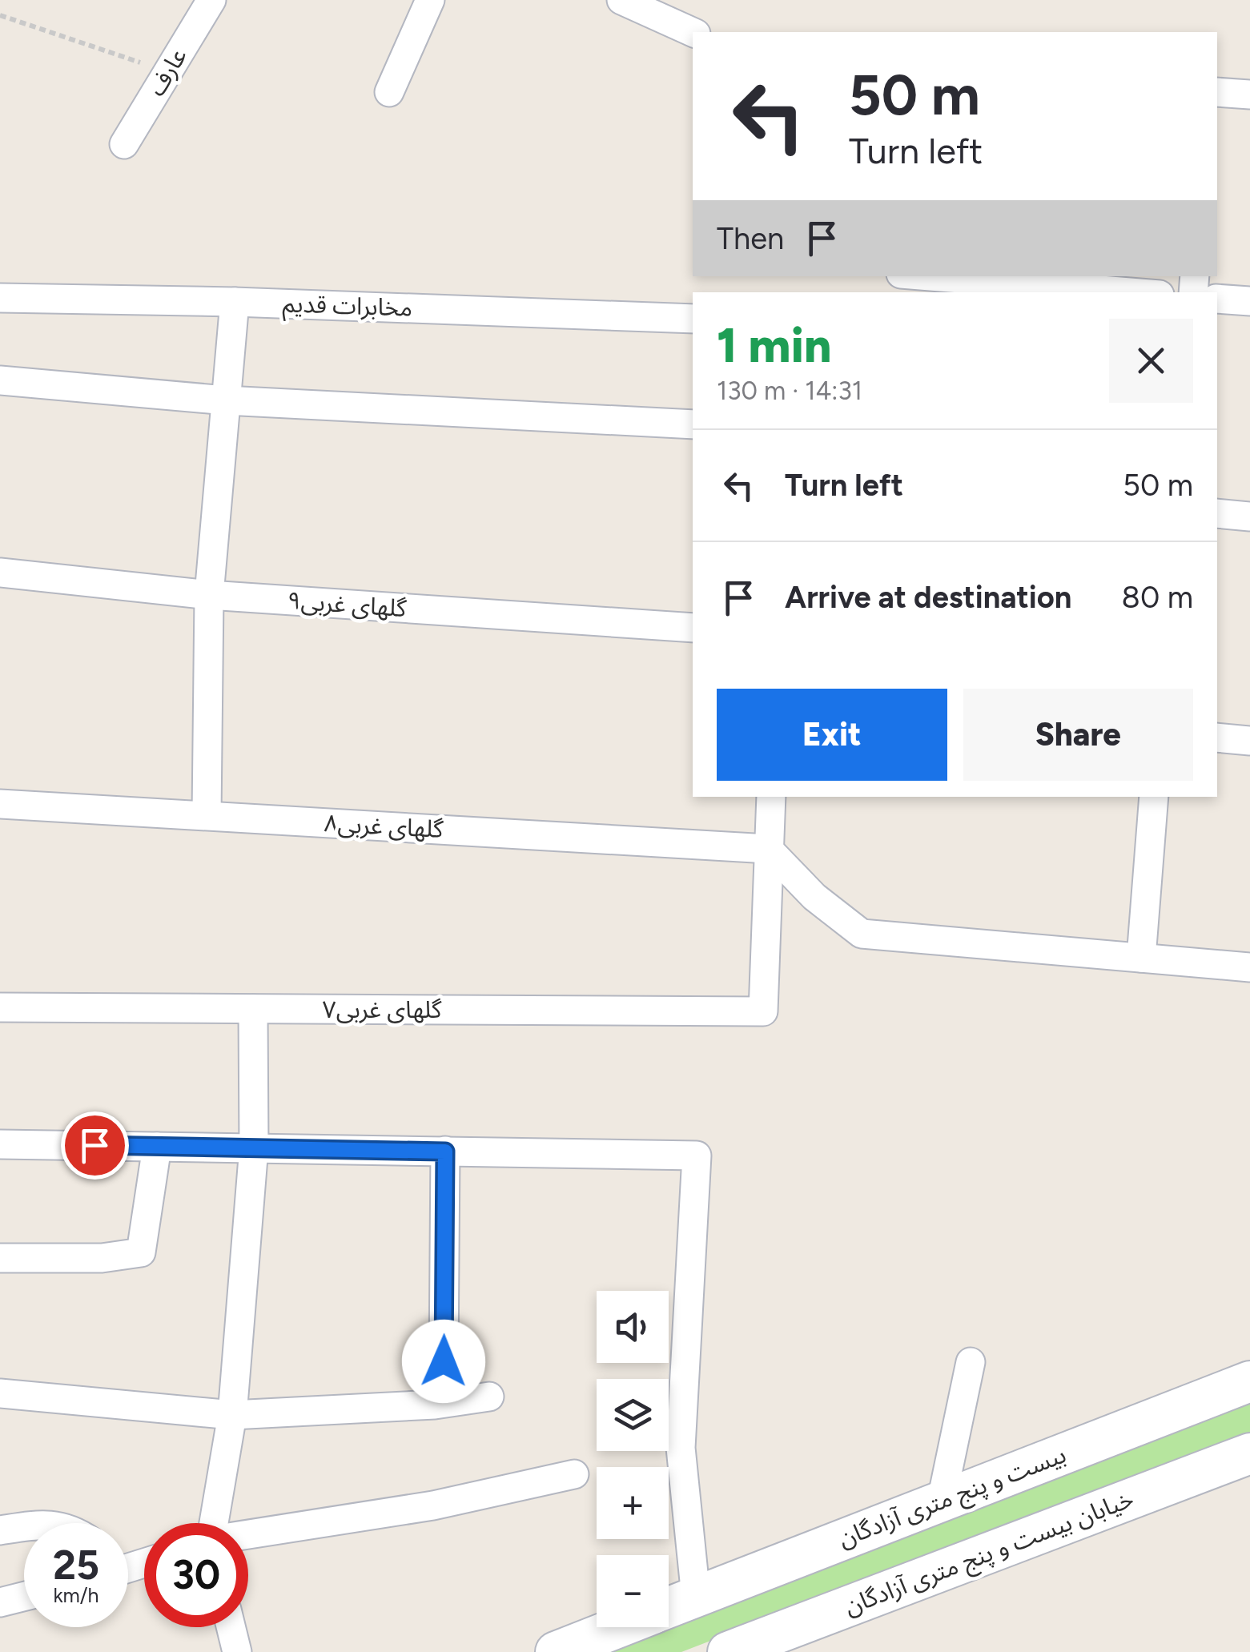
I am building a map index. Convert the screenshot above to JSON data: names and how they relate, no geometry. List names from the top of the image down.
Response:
{
  "streets": {
    "main road": ["بیست و پنج متری آزادگان", "خیابان بیست و پنج متری آزادگان"],
    "street": [
      "عارف",
      "مخابرات قدیم",
      "گلهای غربی۹",
      "گلهای غربی۸",
      "گلهای غربی۷"
    ]
  },
  "crossings": [
    ["گلهای غربی۸", "گلهای غربی۷"]
  ],
  "page": {
    "turn": ["50 m", "Turn left"],
    "then": "Then",
    "heading": ["1 min", "130 m · 14:31"],
    "list": [
      {
        "name": "Turn left",
        "value": "50 m"
      },
      {
        "name": "Arrive at destination",
        "value": "80 m"
      }
    ],
    "buttons": ["Exit", "Share"],
    "map_buttons": ["+", "−"],
    "speed": "25 km/h",
    "limit": "30"
  }
}
